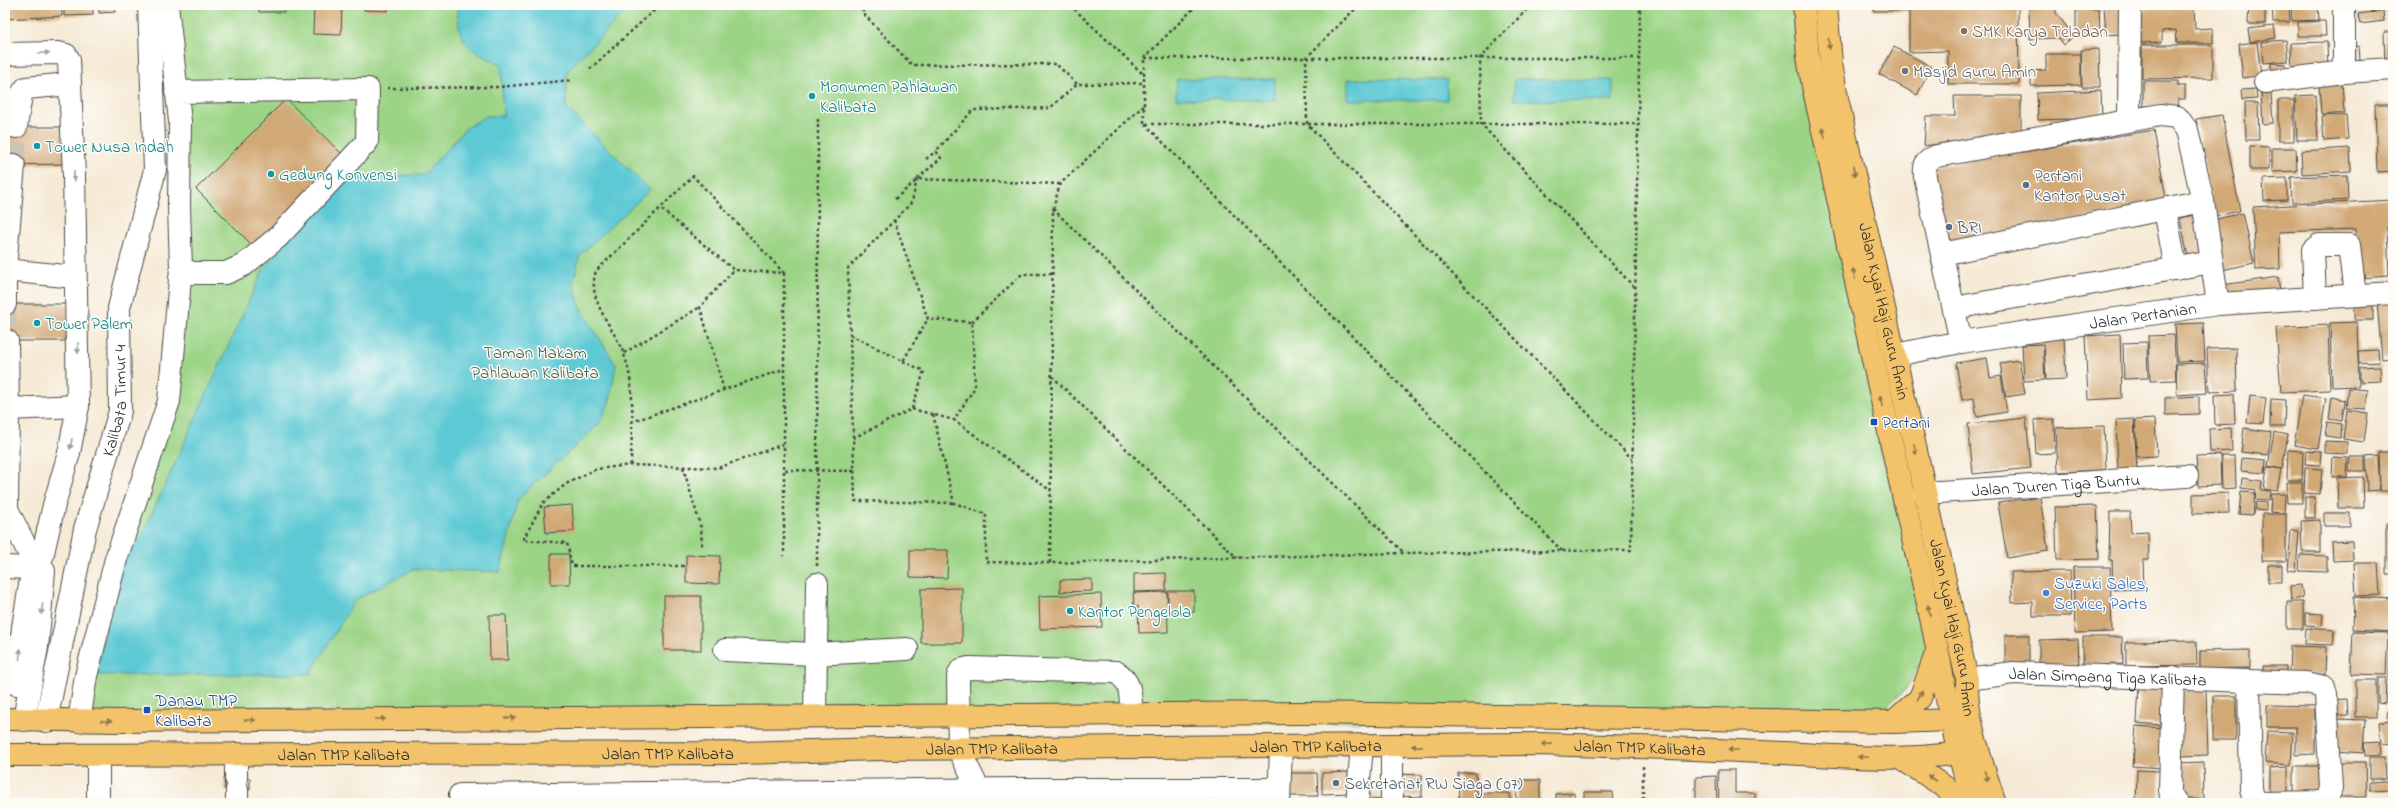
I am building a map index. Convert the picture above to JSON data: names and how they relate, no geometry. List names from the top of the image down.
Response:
{
  "streets": {
    "main road": ["Jalan Kyai Haji Guru Amin", "Jalan TMP Kalibata"],
    "street": [
      "Jalan Pertanian",
      "Kalibata Timur 4",
      "Jalan Duren Tiga Buntu",
      "Jalan Simpang Tiga Kalibata"
    ]
  },
  "crossings": [
    ["Jalan Kyai Haji Guru Amin", "Jalan Pertanian"],
    ["Jalan Kyai Haji Guru Amin", "Jalan Duren Tiga Buntu"],
    ["Jalan Kyai Haji Guru Amin", "Jalan Simpang Tiga Kalibata"],
    ["Jalan Kyai Haji Guru Amin", "Jalan TMP Kalibata"],
    ["Kalibata Timur 4", "Jalan TMP Kalibata"]
  ],
  "parks": ["Taman Makam Pahlawan Kalibata"],
  "places": {
    "other": [
      "SMK Karya Teladan",
      "Masjid Guru Amin",
      "Monumen Pahlawan Kalibata",
      "Tower Nusa Indah",
      "Gedung Konvensi",
      "Pertani Kantor Pusat",
      "BRI",
      "Tower Palem",
      "Suzuki Sales, Service, Parts",
      "Kantor Pengelola",
      "Sekretariat RW Siaga (07)"
    ],
    "transit": ["Pertani", "Danau TMP Kalibata"]
  }
}
